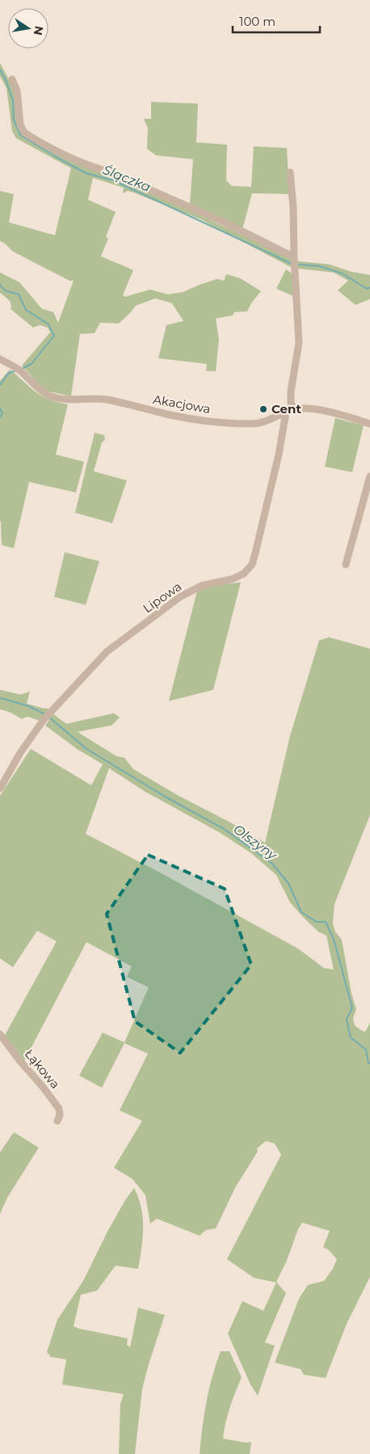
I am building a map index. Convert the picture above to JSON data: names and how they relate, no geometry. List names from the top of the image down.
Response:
{
  "streets": {
    "street": ["Akacjowa", "Lipowa", "Łąkowa"]
  },
  "crossings": [
    ["Akacjowa", "Lipowa"]
  ],
  "water": ["Ślączka", "Olszyny"],
  "places": ["Cent"],
  "scale_bar": "100 m",
  "north": "right"
}
